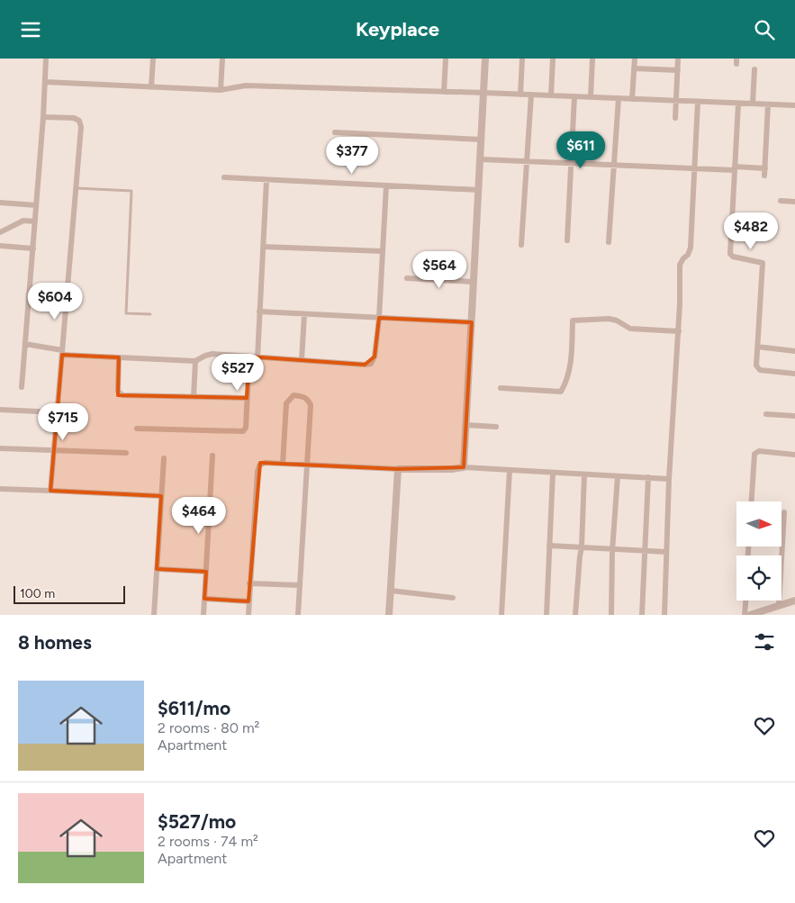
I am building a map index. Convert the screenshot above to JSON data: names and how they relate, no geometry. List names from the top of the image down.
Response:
{
  "scale_bar": "100 m",
  "north": "right",
  "page": {
    "header": "Keyplace",
    "price": [
      "$611",
      "$377",
      "$482",
      "$564",
      "$604",
      "$527",
      "$715",
      "$464"
    ],
    "scale": "100 m",
    "heading": "8 homes",
    "list": [
      {
        "name": "$611/mo",
        "note": "2 rooms · 80 m² · Apartment"
      },
      {
        "name": "$527/mo",
        "note": "2 rooms · 74 m² · Apartment"
      }
    ]
  }
}
